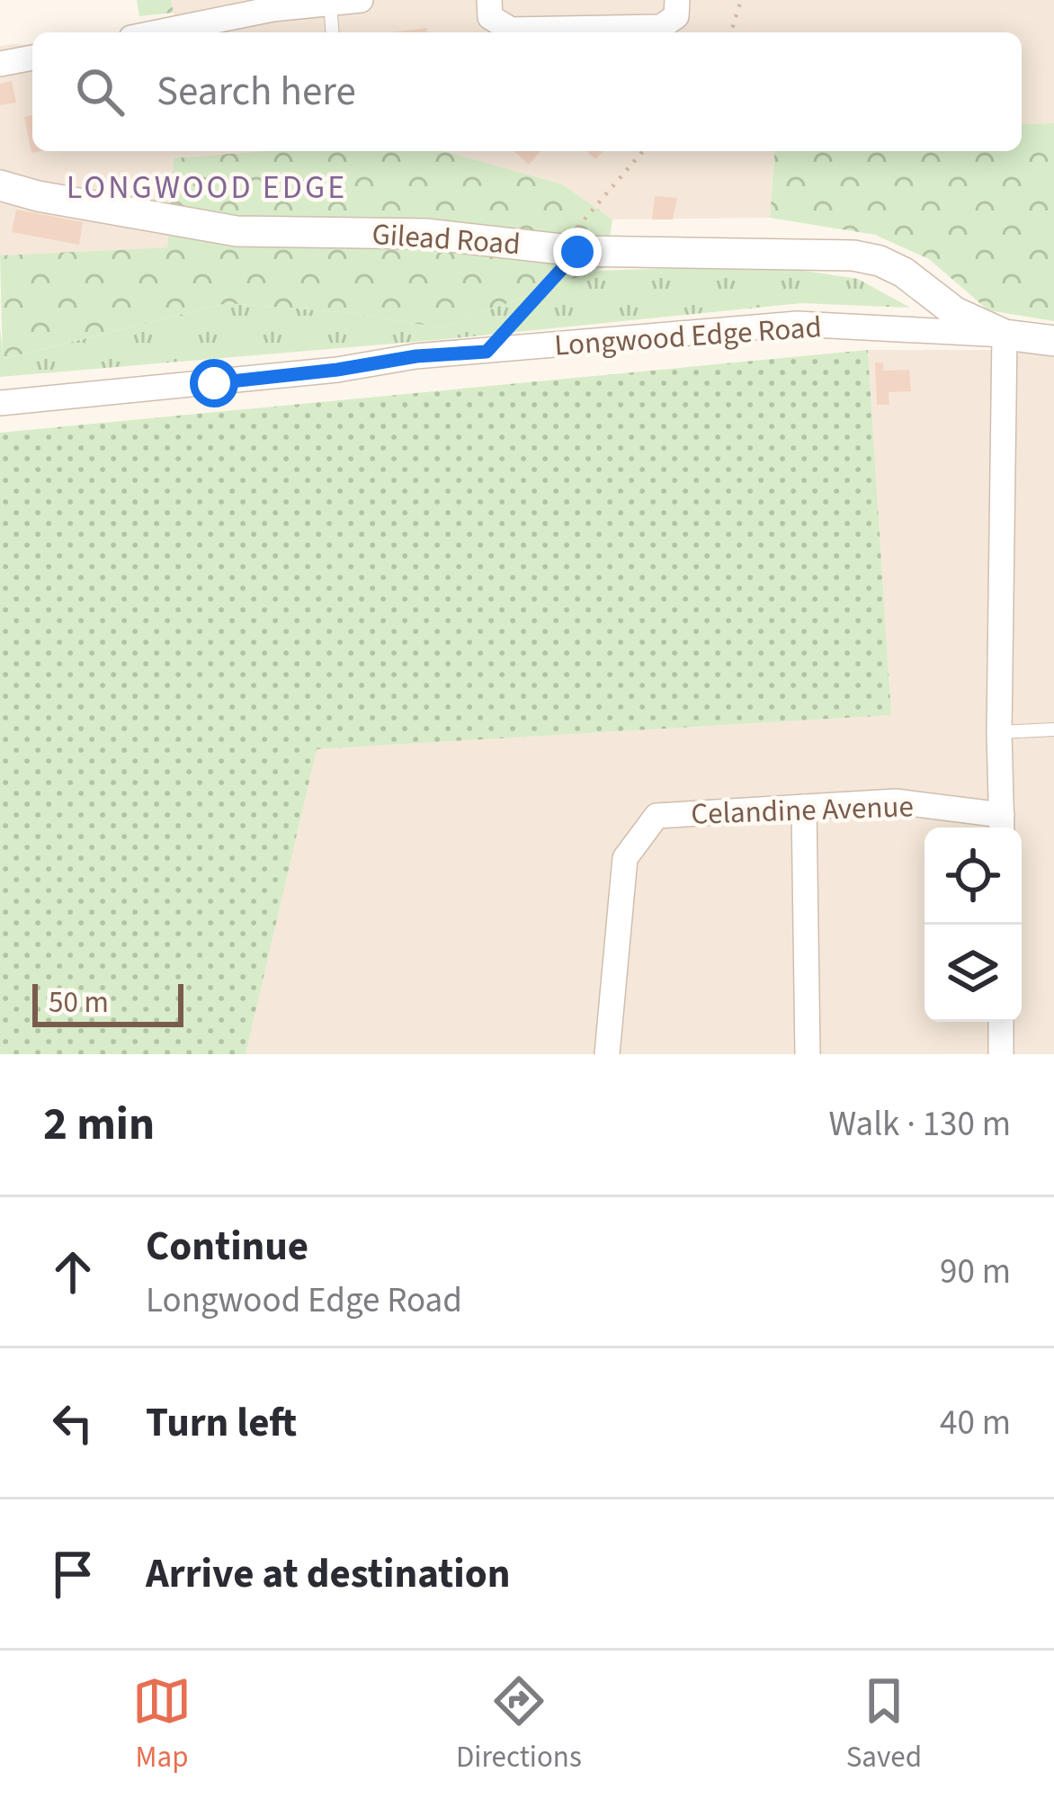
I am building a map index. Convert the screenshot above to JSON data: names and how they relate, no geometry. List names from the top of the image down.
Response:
{
  "streets": {
    "street": ["Gilead Road", "Longwood Edge Road", "Celandine Avenue"]
  },
  "crossings": [
    ["Gilead Road", "Longwood Edge Road"]
  ],
  "districts": ["LONGWOOD EDGE"],
  "scale_bar": "50 m",
  "page": {
    "search": "Search here",
    "scale": "50 m",
    "heading": ["2 min", "Walk · 130 m"],
    "list": [
      ["Continue", "Longwood Edge Road", "90 m"],
      ["Turn left", "40 m"],
      "Arrive at destination"
    ],
    "nav": ["Map", "Directions", "Saved"]
  }
}
